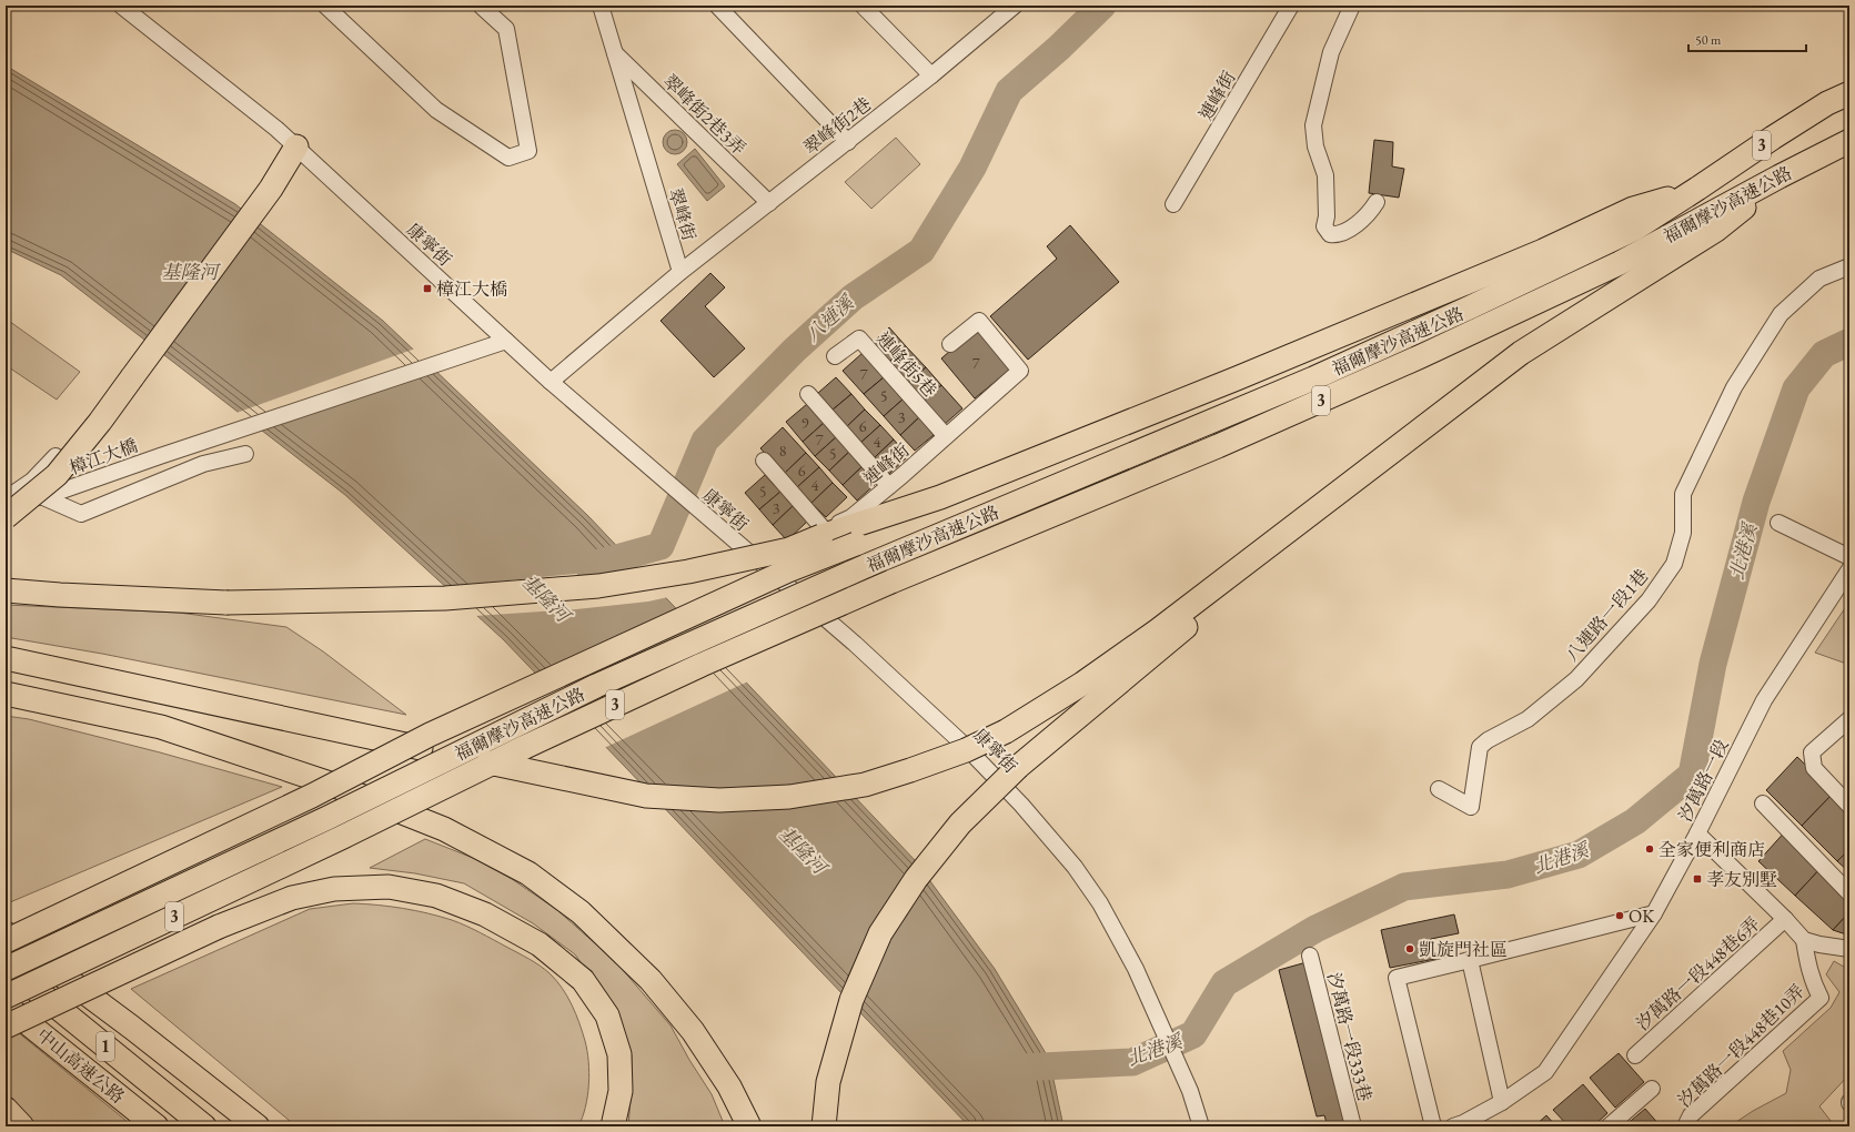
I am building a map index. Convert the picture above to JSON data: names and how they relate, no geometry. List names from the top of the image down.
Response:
{
  "streets": {
    "highway": [
      "3",
      "福爾摩沙高速公路",
      "1",
      "中山高速公路"
    ],
    "street": [
      "連峰街",
      "翠峰街2巷3弄",
      "翠峰街2巷",
      "翠峰街",
      "康寧街",
      "連峰街5巷",
      "樟江大橋",
      "八連路一段1巷",
      "汐萬路一段",
      "汐萬路一段448巷6弄",
      "汐萬路一段333巷",
      "汐萬路一段448巷10弄"
    ]
  },
  "crossings": [
    ["連峰街", "康寧街"],
    ["連峰街", "連峰街5巷"],
    ["翠峰街2巷3弄", "翠峰街2巷"],
    ["翠峰街2巷3弄", "翠峰街"],
    ["翠峰街2巷", "翠峰街"],
    ["康寧街", "樟江大橋"]
  ],
  "water": ["基隆河", "八連溪", "北港溪"],
  "places": {
    "transit": ["樟江大橋", "孝友別墅"],
    "other": ["全家便利商店", "OK", "凱旋門社區"]
  },
  "house_numbers": [
    "7",
    "7",
    "5",
    "3",
    "9",
    "6",
    "7",
    "4",
    "8",
    "5",
    "6",
    "4",
    "5",
    "3"
  ],
  "scale_bar": "50 m"
}
